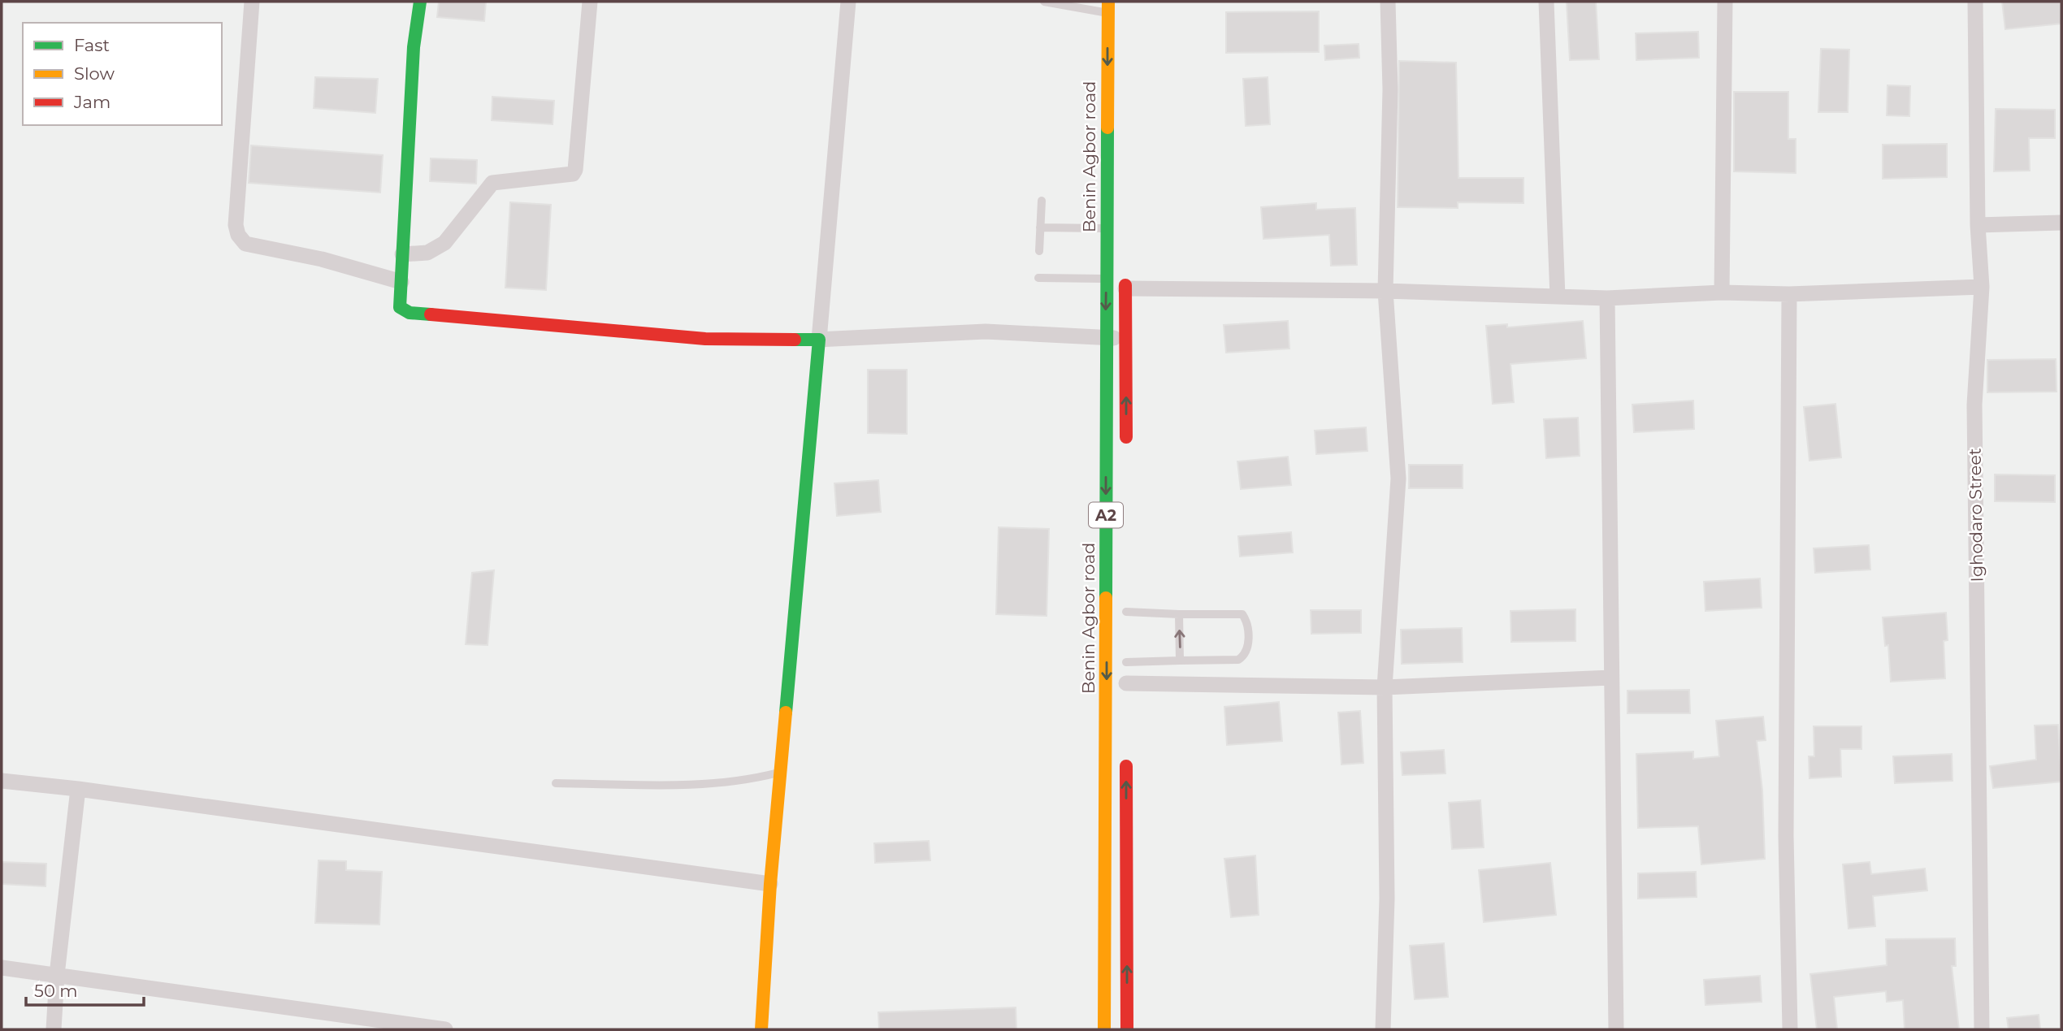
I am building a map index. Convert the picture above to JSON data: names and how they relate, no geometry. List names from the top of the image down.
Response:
{
  "streets": {
    "main road": ["Benin Agbor road", "A2"],
    "street": ["Ighodaro Street"]
  },
  "legend": ["Fast", "Slow", "Jam"],
  "scale_bar": "50 m"
}
